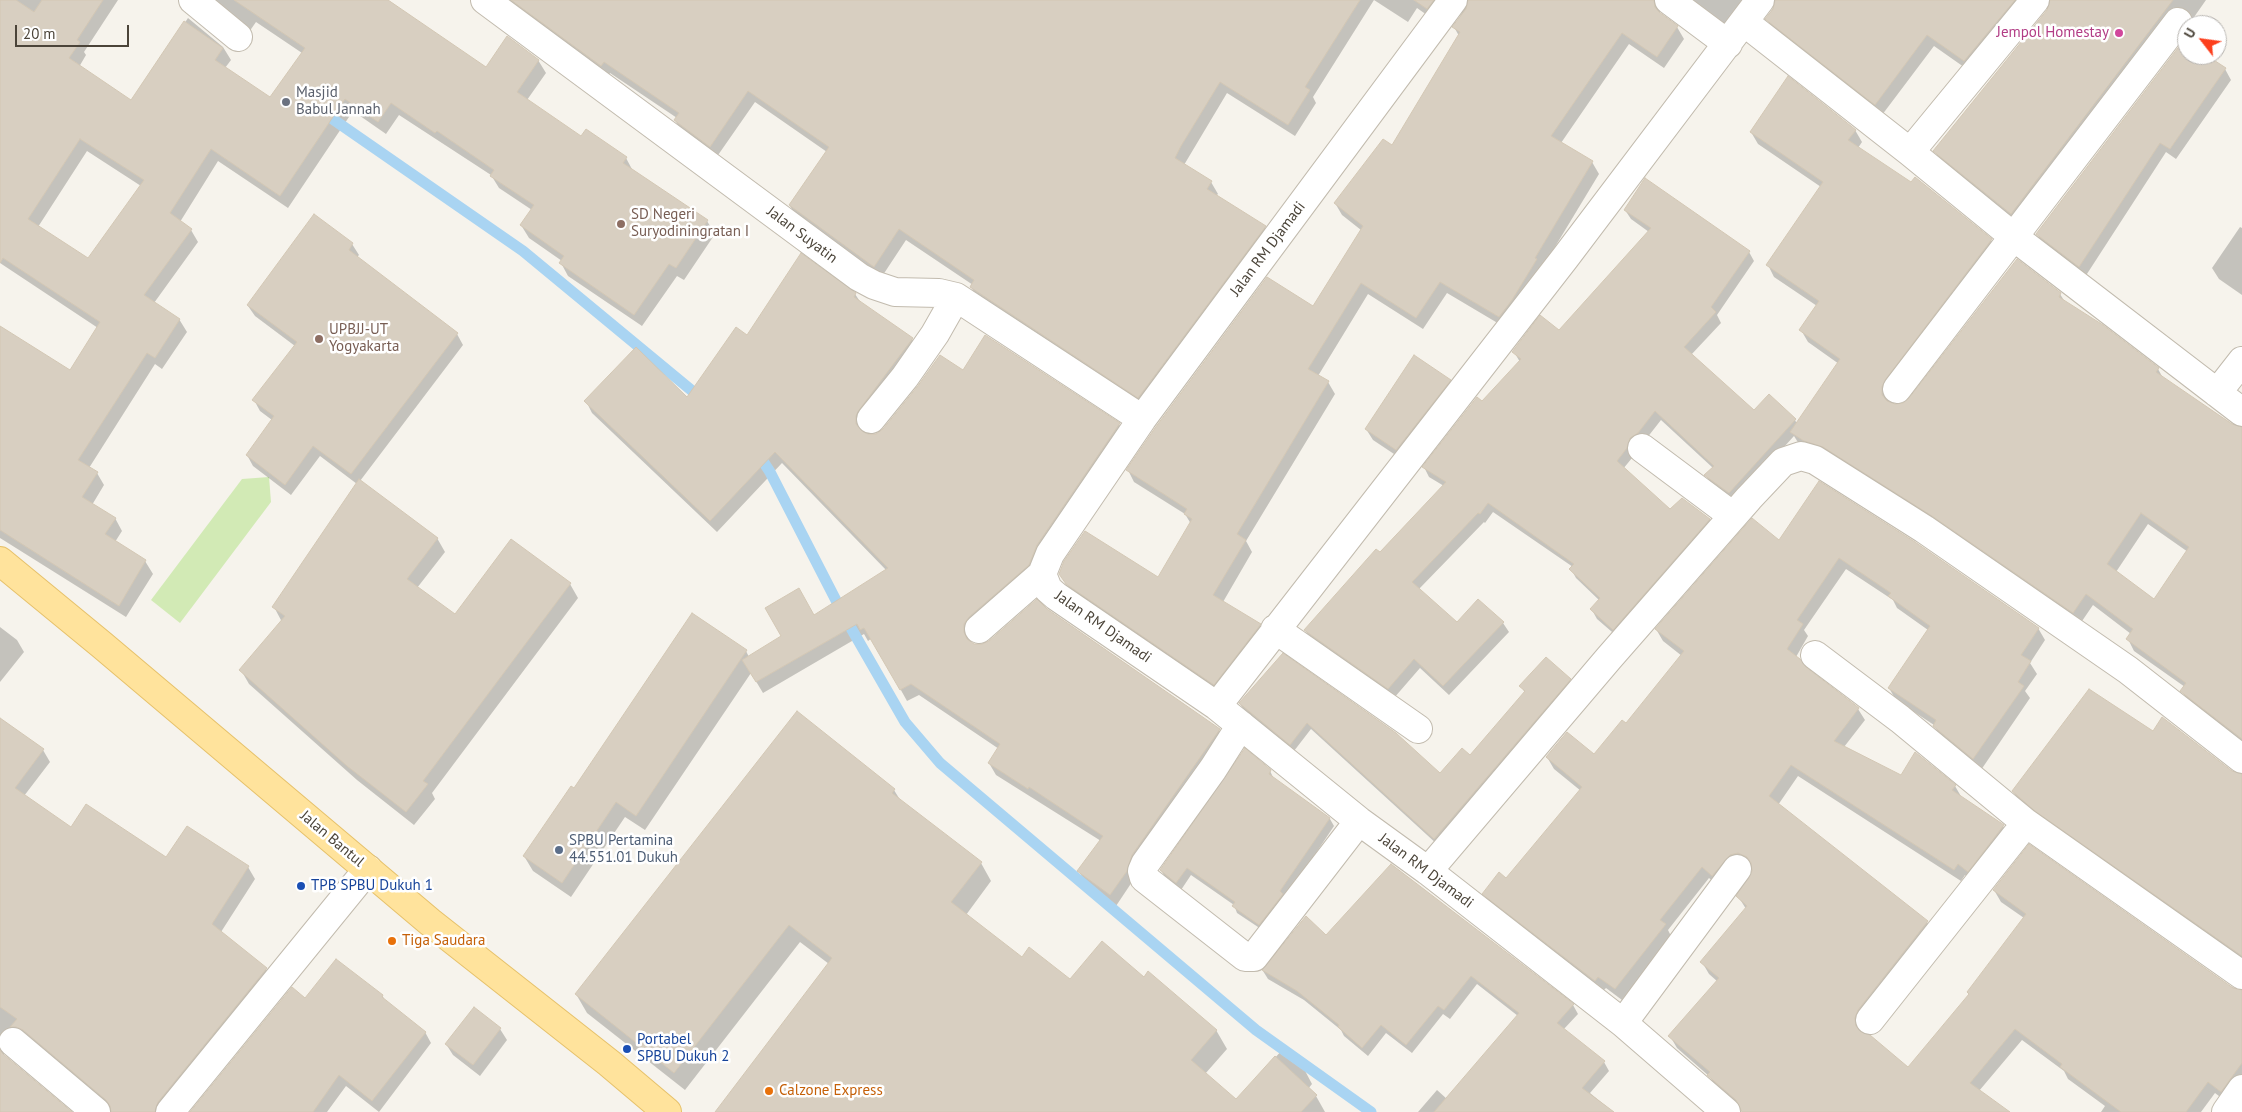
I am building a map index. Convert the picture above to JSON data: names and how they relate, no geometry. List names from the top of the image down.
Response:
{
  "streets": {
    "main road": ["Jalan Bantul"],
    "street": ["Jalan Suyatin", "Jalan RM Djamadi"]
  },
  "crossings": [
    ["Jalan Suyatin", "Jalan RM Djamadi"]
  ],
  "places": [
    "Jempol Homestay",
    "Masjid Babul Jannah",
    "SD Negeri Suryodiningratan I",
    "UPBJJ-UT Yogyakarta",
    "SPBU Pertamina 44.551.01 Dukuh",
    "TPB SPBU Dukuh 1",
    "Tiga Saudara",
    "Portabel SPBU Dukuh 2",
    "Calzone Express"
  ],
  "scale_bar": "20 m",
  "north": "top left"
}
